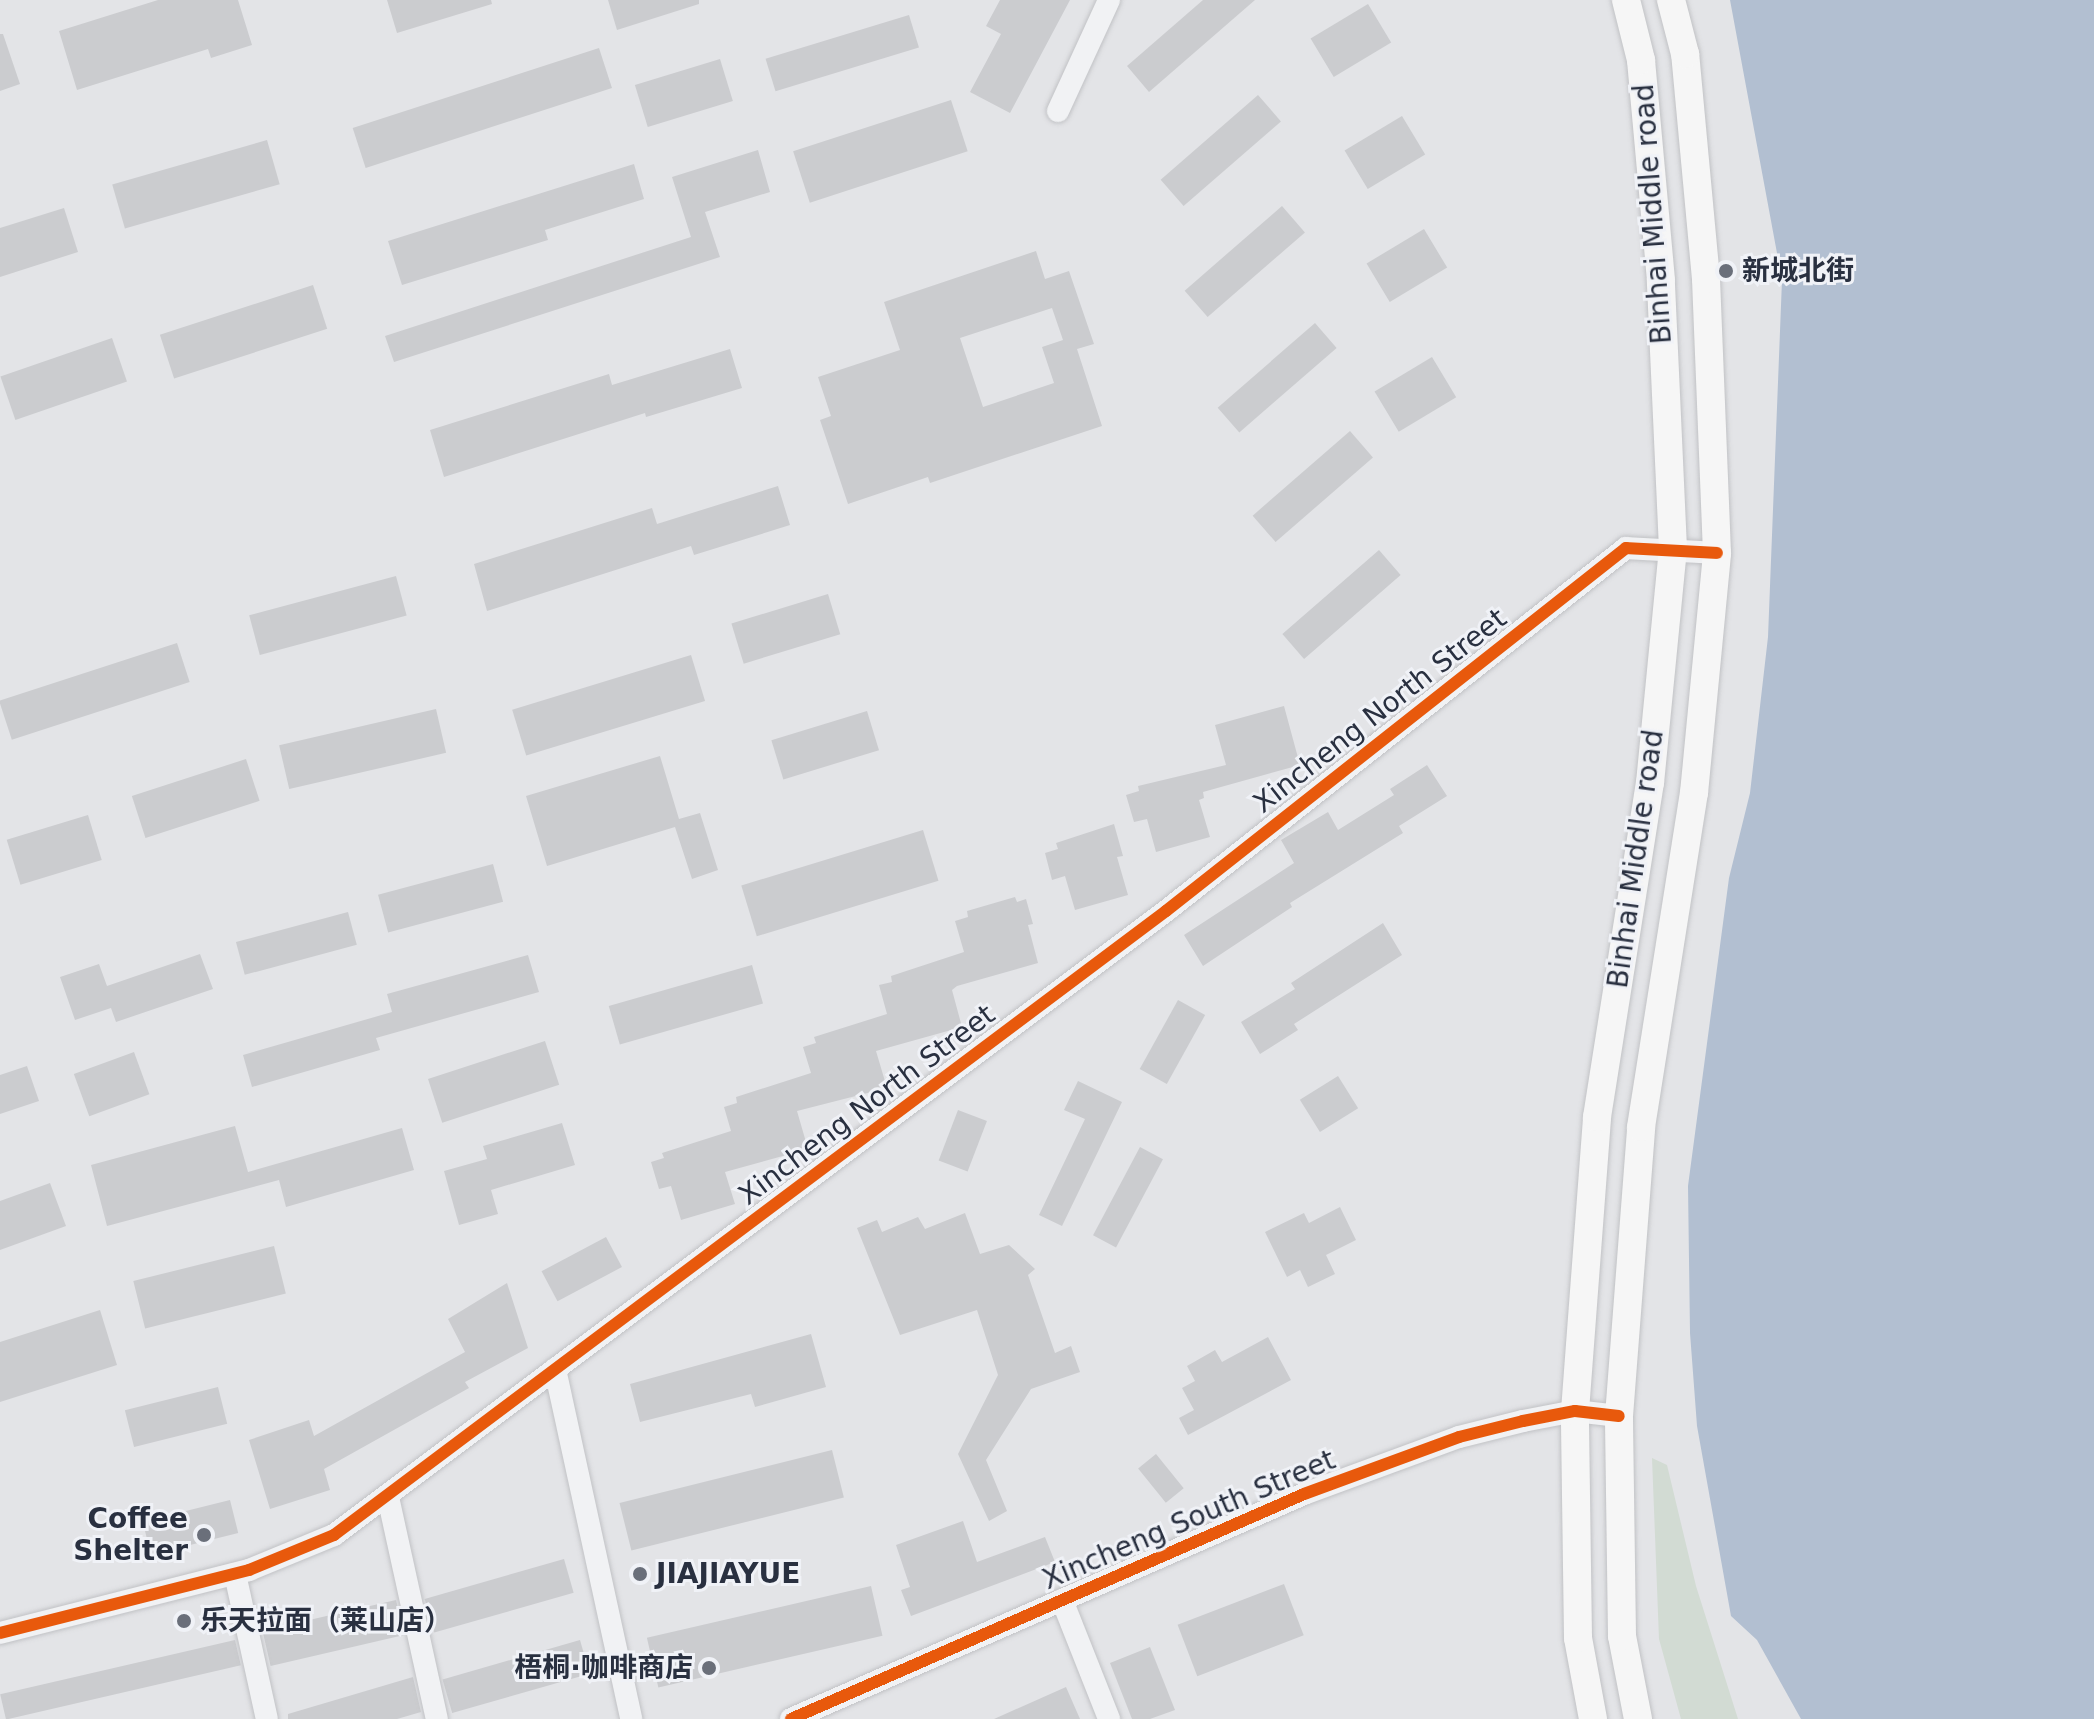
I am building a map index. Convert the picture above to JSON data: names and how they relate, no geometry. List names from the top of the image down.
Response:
{
  "streets": {
    "main road": ["Binhai Middle road"],
    "street": ["Xincheng North Street", "Xincheng South Street"]
  },
  "crossings": [
    ["Binhai Middle road", "Xincheng North Street"],
    ["Binhai Middle road", "Xincheng South Street"]
  ],
  "places": [
    "新城北街",
    "Coffee Shelter",
    "JIAJIAYUE",
    "乐天拉面（莱山店）",
    "梧桐·咖啡商店"
  ]
}
